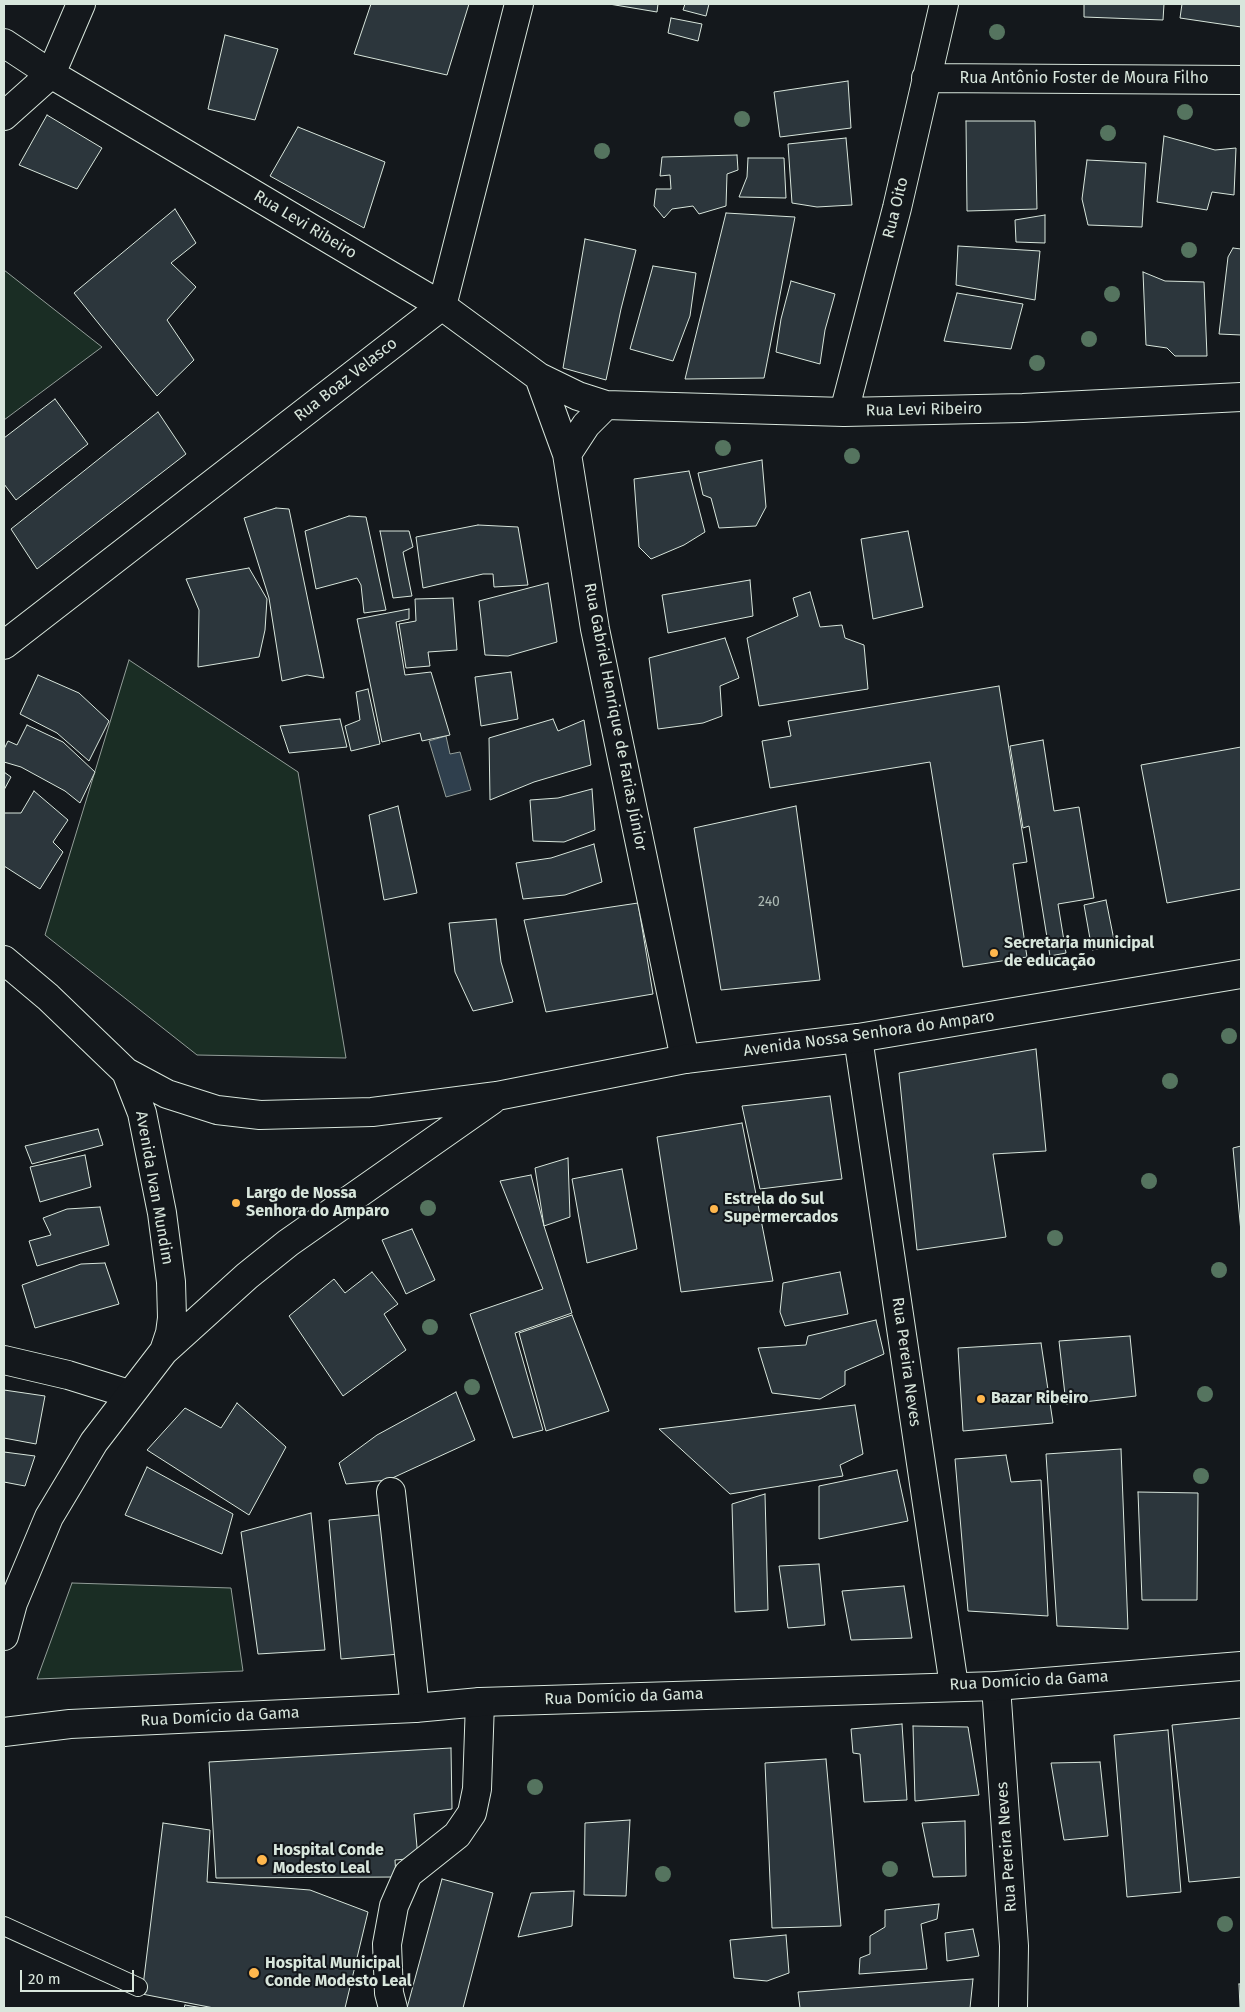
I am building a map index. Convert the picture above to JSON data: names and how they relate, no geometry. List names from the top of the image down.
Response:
{
  "streets": {
    "street": [
      "Rua Antônio Foster de Moura Filho",
      "Rua Oito",
      "Rua Levi Ribeiro",
      "Rua Boaz Velasco",
      "Rua Gabriel Henrique de Farias Júnior",
      "Avenida Nossa Senhora do Amparo",
      "Avenida Ivan Mundim",
      "Rua Pereira Neves",
      "Rua Domício da Gama"
    ]
  },
  "crossings": [
    ["Rua Antônio Foster de Moura Filho", "Rua Oito"],
    ["Rua Oito", "Rua Levi Ribeiro"],
    ["Rua Levi Ribeiro", "Rua Boaz Velasco"],
    ["Rua Levi Ribeiro", "Rua Gabriel Henrique de Farias Júnior"],
    ["Rua Gabriel Henrique de Farias Júnior", "Avenida Nossa Senhora do Amparo"],
    ["Avenida Nossa Senhora do Amparo", "Avenida Ivan Mundim"],
    ["Avenida Nossa Senhora do Amparo", "Rua Pereira Neves"],
    ["Rua Pereira Neves", "Rua Domício da Gama"]
  ],
  "places": [
    "Secretaria municipal de educação",
    "Largo de Nossa Senhora do Amparo",
    "Estrela do Sul Supermercados",
    "Bazar Ribeiro",
    "Hospital Conde Modesto Leal",
    "Hospital Municipal Conde Modesto Leal"
  ],
  "house_numbers": ["240"],
  "scale_bar": "20 m"
}
